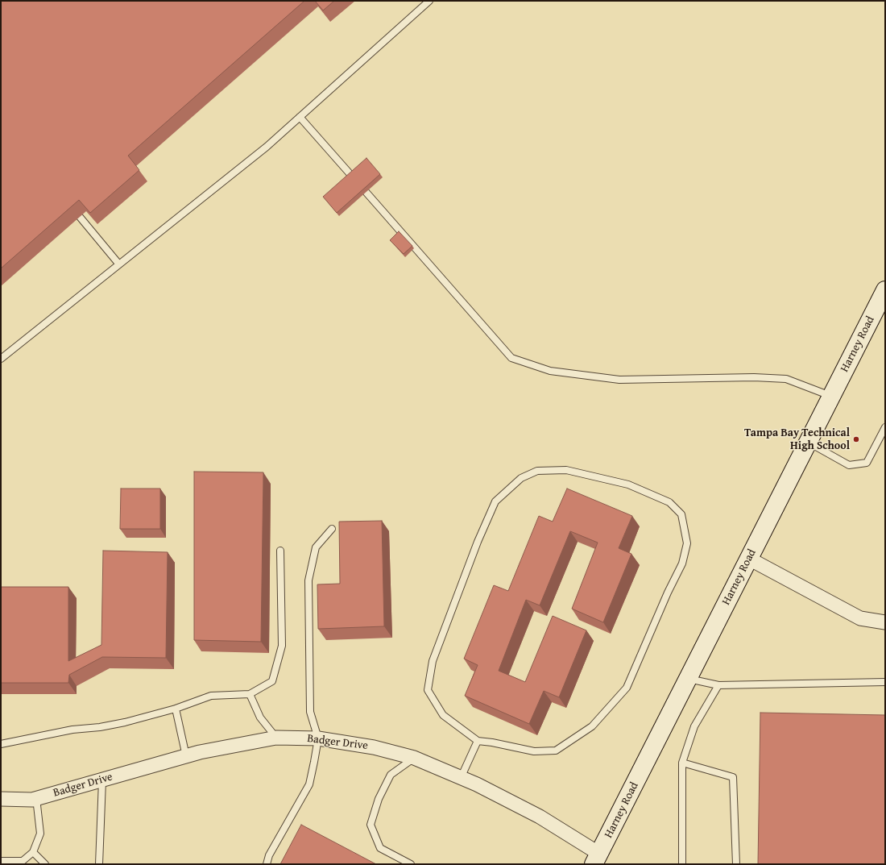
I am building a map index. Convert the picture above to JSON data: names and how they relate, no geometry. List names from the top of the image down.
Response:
{
  "streets": {
    "street": ["Harney Road", "Badger Drive"]
  },
  "crossings": [
    ["Harney Road", "Badger Drive"]
  ],
  "places": ["Tampa Bay Technical High School"]
}
